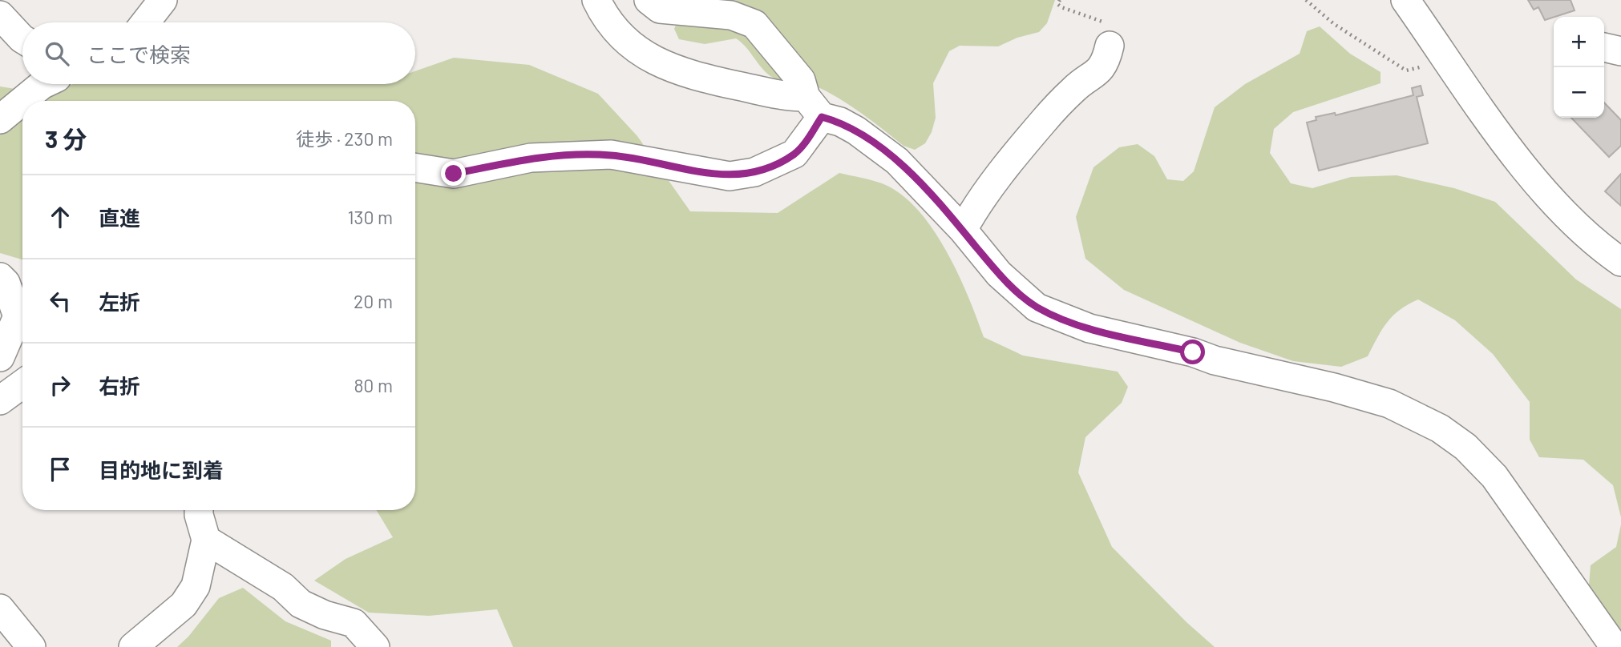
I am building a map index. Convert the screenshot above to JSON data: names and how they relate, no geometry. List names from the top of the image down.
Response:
{
  "page": {
    "map_buttons": ["+", "−"],
    "search": "ここで検索",
    "heading": ["3 分", "徒歩 · 230 m"],
    "list": [
      ["直進", "130 m"],
      ["左折", "20 m"],
      ["右折", "80 m"],
      "目的地に到着"
    ]
  }
}
